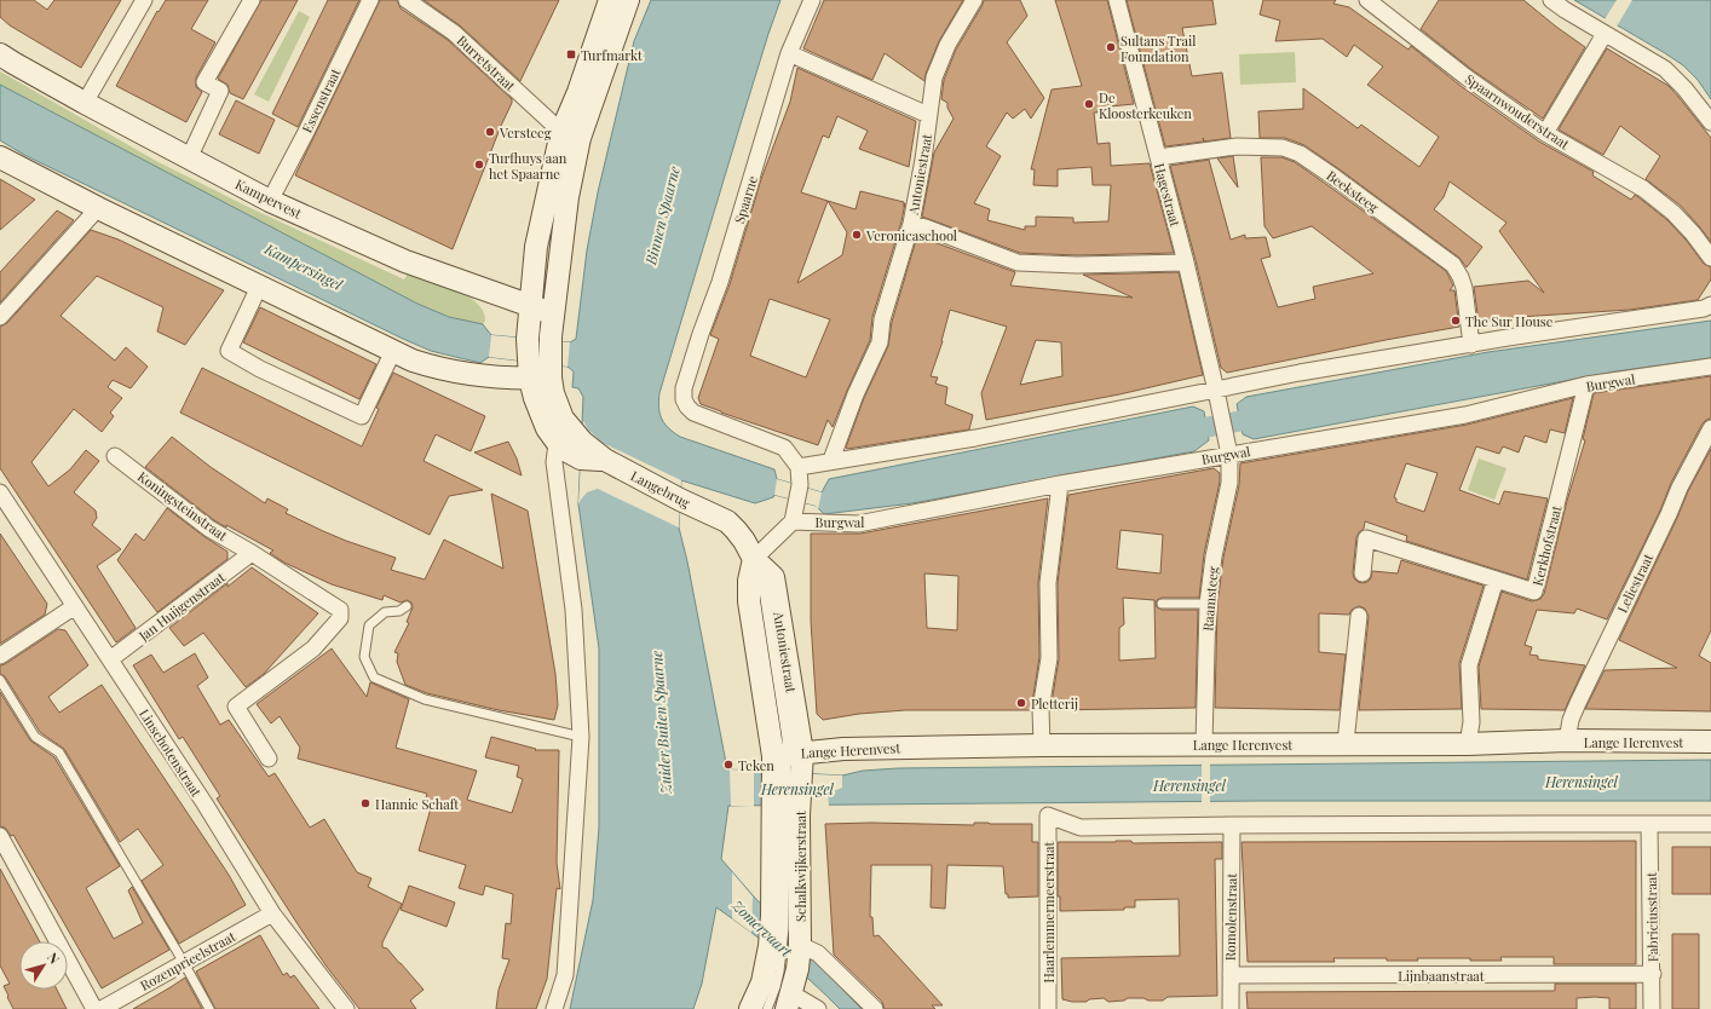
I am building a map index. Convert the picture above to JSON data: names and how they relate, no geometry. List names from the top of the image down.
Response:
{
  "streets": {
    "street": [
      "Burretstraat",
      "Essenstraat",
      "Spaarnwouderstraat",
      "Antoniestraat",
      "Beeksteeg",
      "Hagestraat",
      "Kampervest",
      "Spaarne",
      "Burgwal",
      "Langebrug",
      "Koningsteinstraat",
      "Kerkhofstraat",
      "Leliestraat",
      "Raamsteeg",
      "Jan Huijgenstraat",
      "Lange Herenvest",
      "Linschotenstraat",
      "Schalkwijkerstraat",
      "Haarlemmermeerstraat",
      "Romolenstraat",
      "Fabriciusstraat",
      "Rozenprieelstraat",
      "Lijnbaanstraat"
    ]
  },
  "crossings": [
    ["Essenstraat", "Kampervest"],
    ["Antoniestraat", "Langebrug"],
    ["Antoniestraat", "Lange Herenvest"],
    ["Antoniestraat", "Schalkwijkerstraat"],
    ["Beeksteeg", "Hagestraat"],
    ["Hagestraat", "Raamsteeg"],
    ["Burgwal", "Kerkhofstraat"],
    ["Burgwal", "Raamsteeg"],
    ["Koningsteinstraat", "Jan Huijgenstraat"],
    ["Leliestraat", "Lange Herenvest"],
    ["Raamsteeg", "Lange Herenvest"],
    ["Jan Huijgenstraat", "Linschotenstraat"],
    ["Lange Herenvest", "Schalkwijkerstraat"],
    ["Linschotenstraat", "Rozenprieelstraat"],
    ["Haarlemmermeerstraat", "Romolenstraat"],
    ["Romolenstraat", "Lijnbaanstraat"],
    ["Fabriciusstraat", "Lijnbaanstraat"]
  ],
  "water": [
    "Binnen Spaarne",
    "Kampersingel",
    "Zuider Buiten Spaarne",
    "Herensingel",
    "Zomervaart"
  ],
  "places": {
    "other": [
      "Sultans Trail Foundation",
      "De Kloosterkeuken",
      "Versteeg",
      "Turfhuys aan het Spaarne",
      "Veronicaschool",
      "The Sur House",
      "Pletterij",
      "Teken",
      "Hannie Schaft"
    ],
    "transit": ["Turfmarkt"]
  },
  "north": "top right"
}
